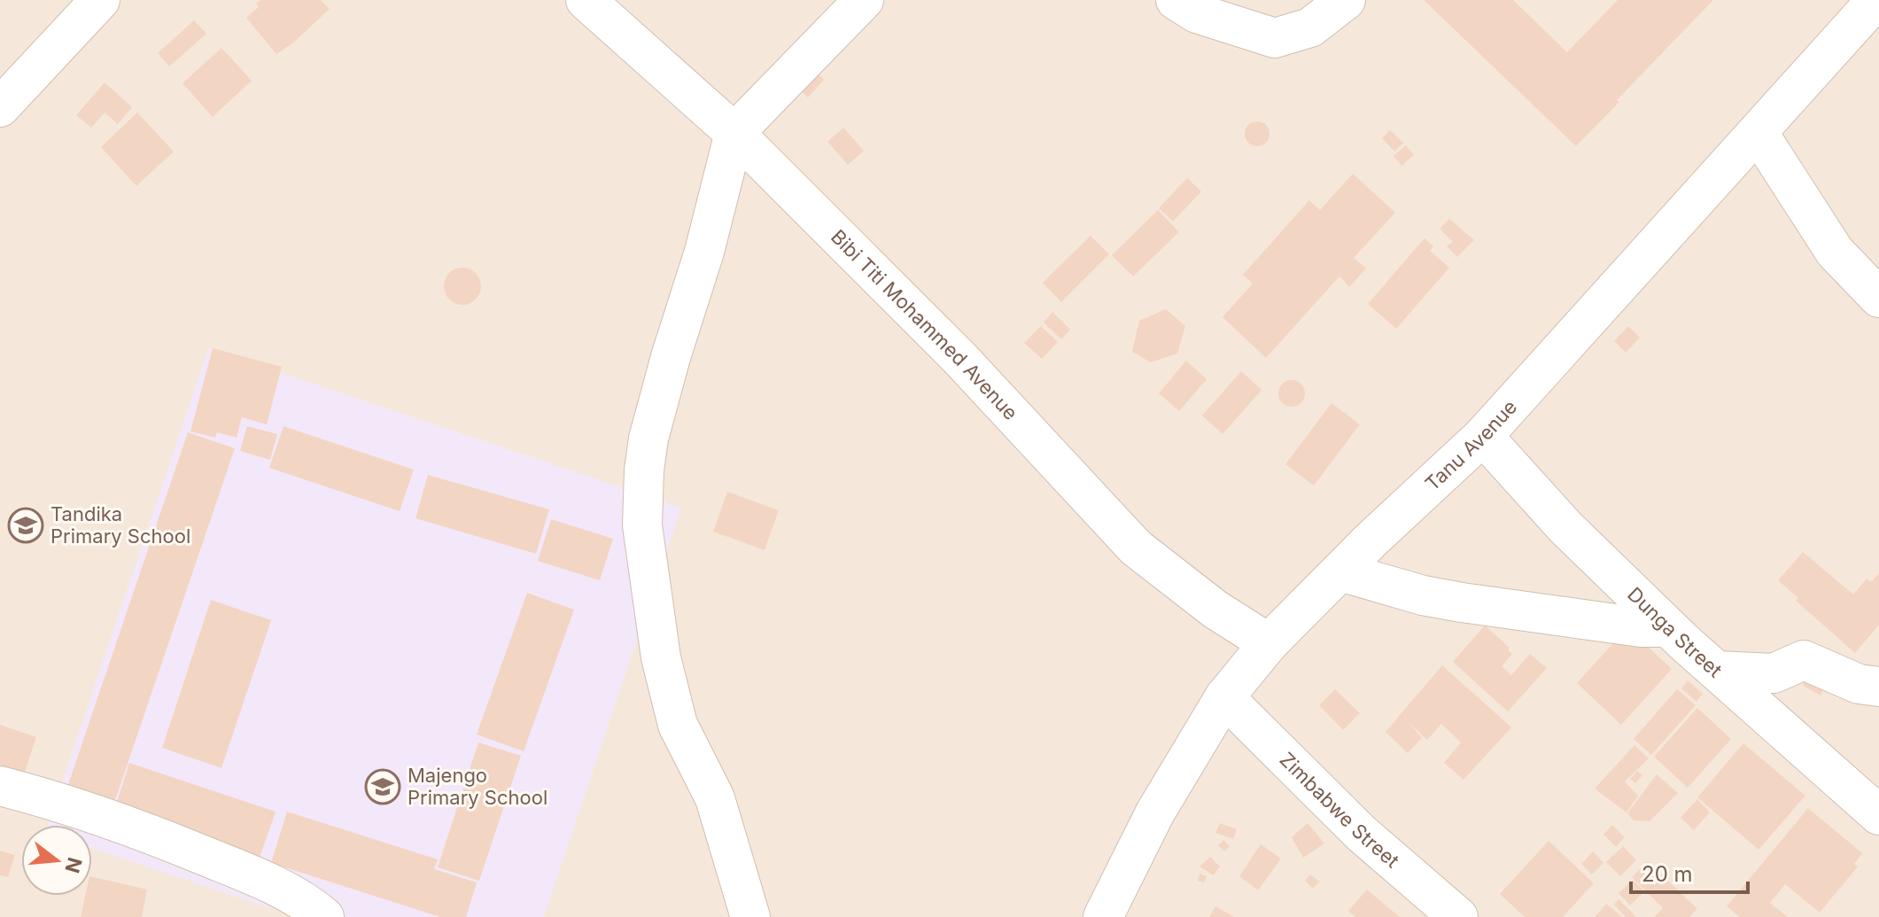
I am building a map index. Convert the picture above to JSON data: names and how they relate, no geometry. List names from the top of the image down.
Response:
{
  "streets": {
    "street": [
      "Bibi Titi Mohammed Avenue",
      "Tanu Avenue",
      "Dunga Street",
      "Zimbabwe Street"
    ]
  },
  "crossings": [
    ["Bibi Titi Mohammed Avenue", "Tanu Avenue"],
    ["Tanu Avenue", "Dunga Street"],
    ["Tanu Avenue", "Zimbabwe Street"]
  ],
  "places": {
    "school or university": ["Tandika Primary School", "Majengo Primary School"]
  },
  "scale_bar": "20 m",
  "north": "right"
}
